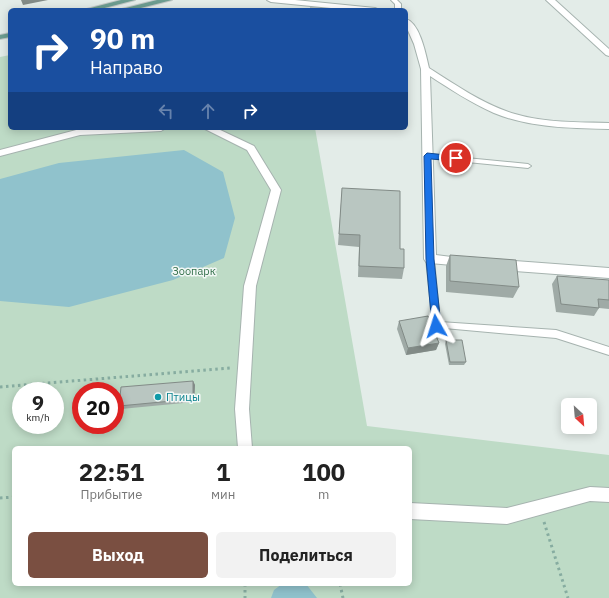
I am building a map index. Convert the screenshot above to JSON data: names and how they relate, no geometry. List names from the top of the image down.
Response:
{
  "parks": ["Зоопарк"],
  "places": ["Птицы"],
  "north": "bottom right",
  "page": {
    "turn": ["90 m", "Направо"],
    "speed": "9 km/h",
    "limit": "20",
    "eta": [
      "22:51",
      "Прибытие",
      "1",
      "мин",
      "100",
      "m"
    ],
    "buttons": ["Выход", "Поделиться"]
  }
}
